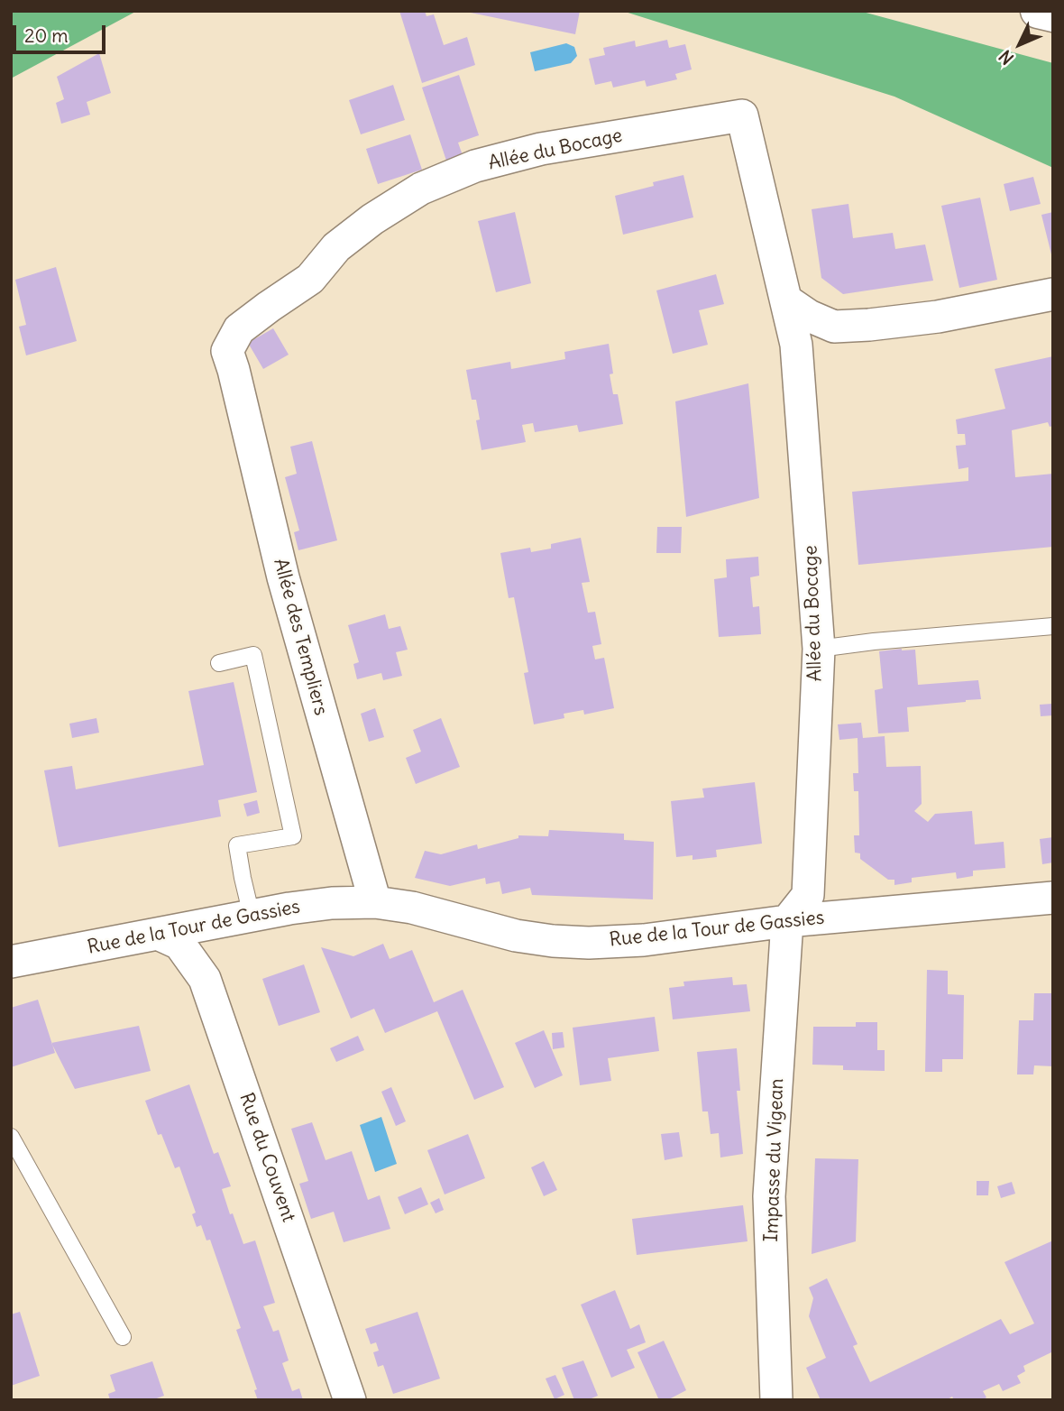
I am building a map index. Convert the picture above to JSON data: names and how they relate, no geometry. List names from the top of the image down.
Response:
{
  "streets": {
    "street": [
      "Allée du Bocage",
      "Allée des Templiers",
      "Rue de la Tour de Gassies",
      "Rue du Couvent",
      "Impasse du Vigean"
    ]
  },
  "crossings": [
    ["Allée du Bocage", "Allée des Templiers"],
    ["Allée du Bocage", "Rue de la Tour de Gassies"],
    ["Allée du Bocage", "Impasse du Vigean"],
    ["Allée des Templiers", "Rue de la Tour de Gassies"],
    ["Rue de la Tour de Gassies", "Rue du Couvent"],
    ["Rue de la Tour de Gassies", "Impasse du Vigean"]
  ],
  "scale_bar": "20 m",
  "north": "bottom left"
}
